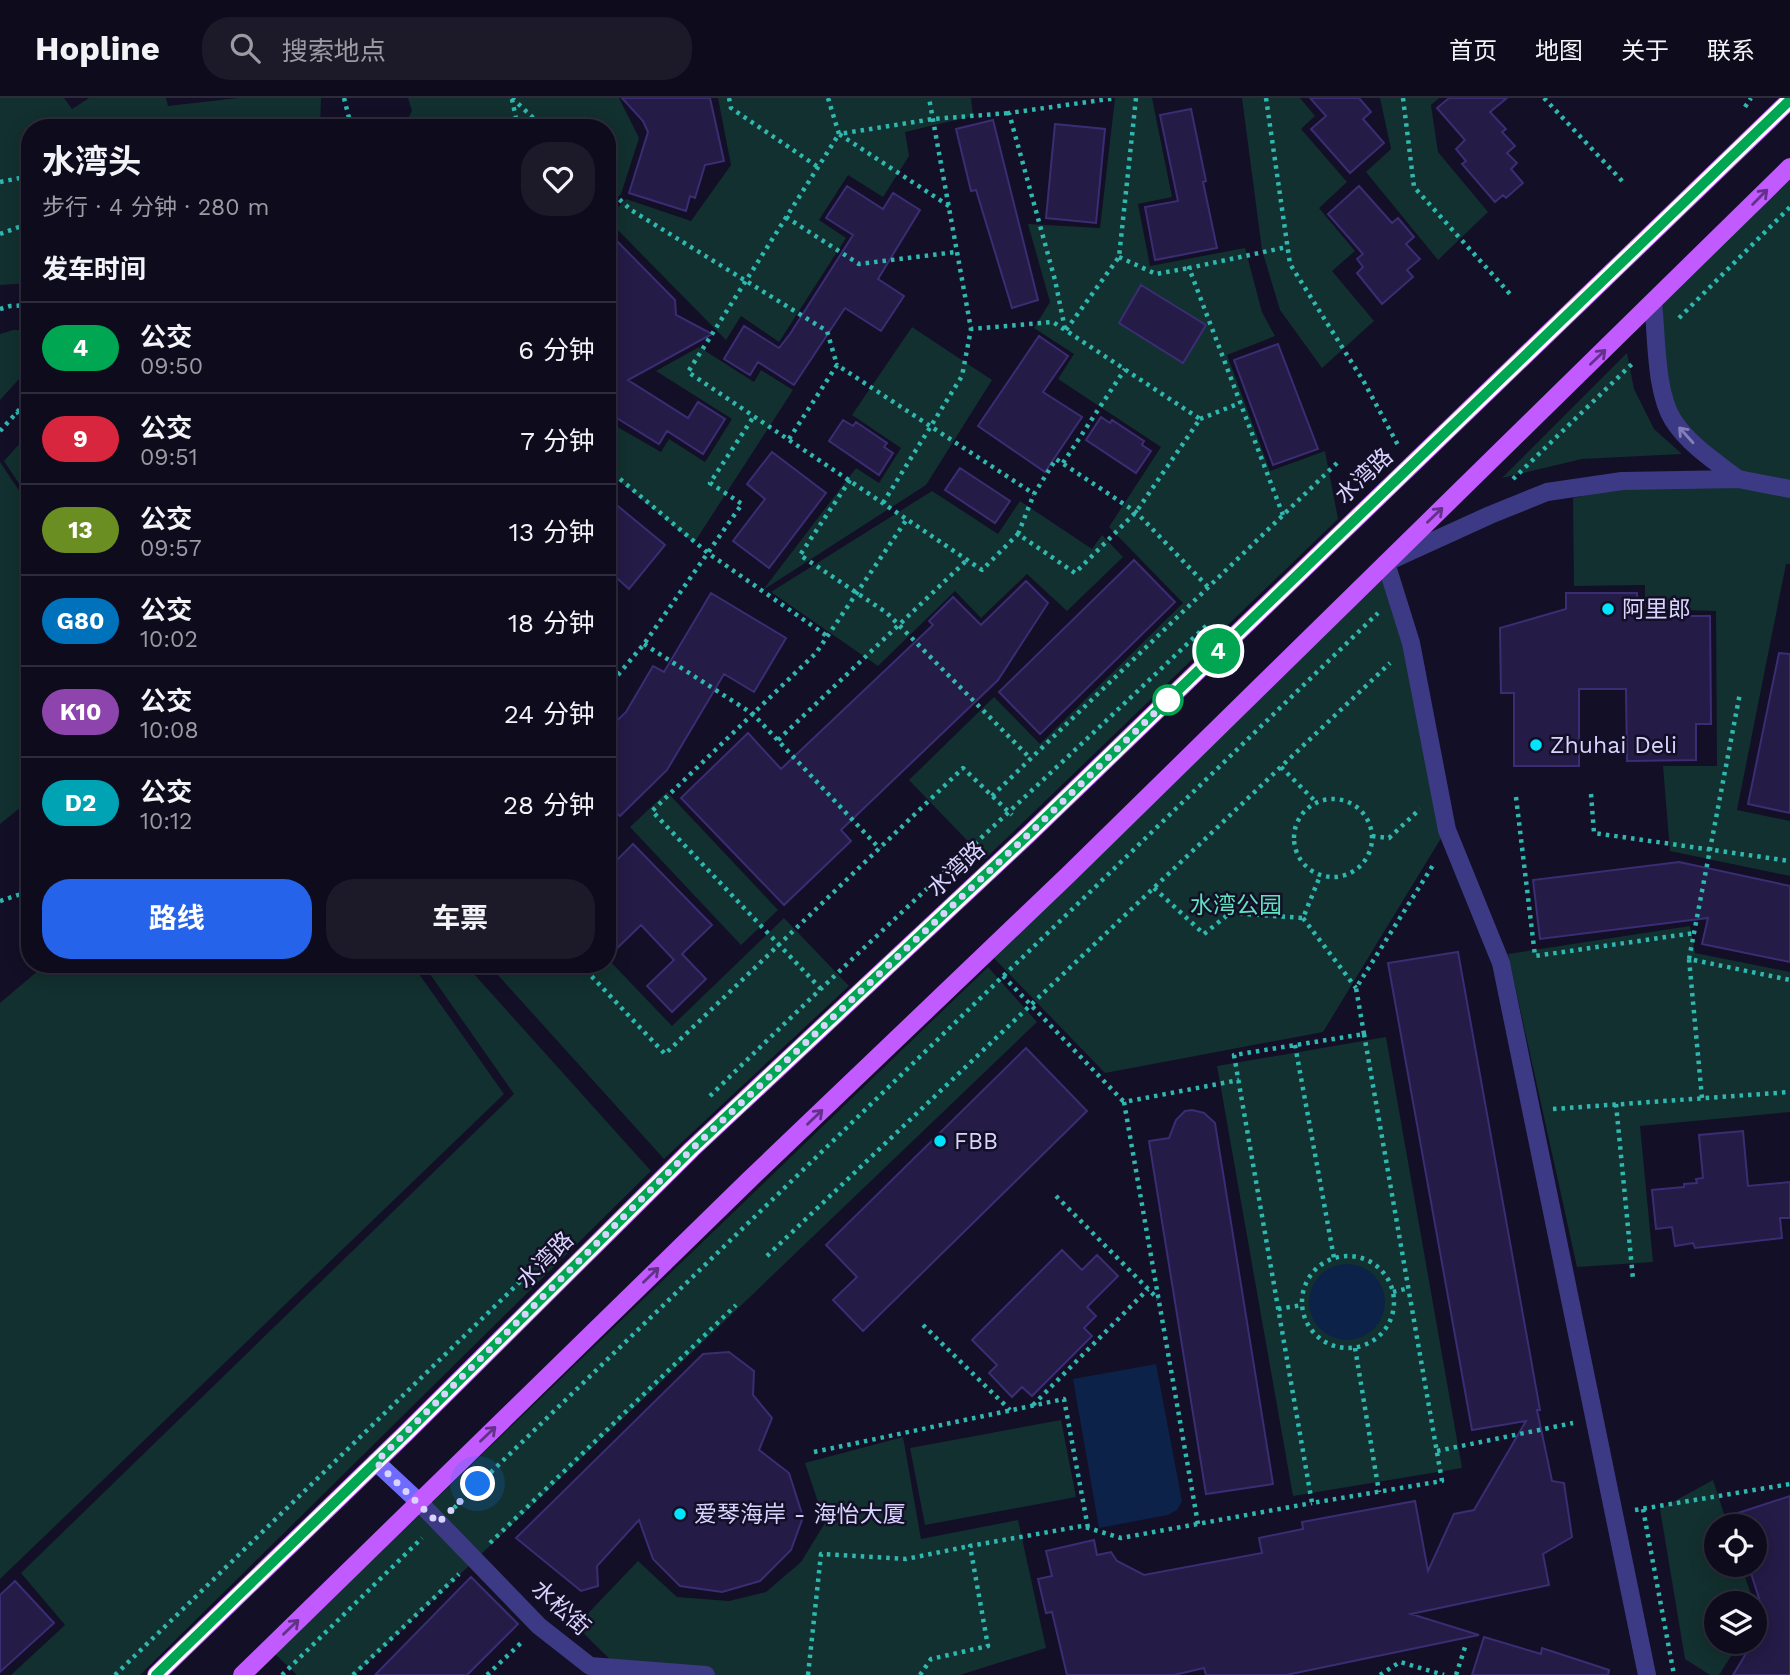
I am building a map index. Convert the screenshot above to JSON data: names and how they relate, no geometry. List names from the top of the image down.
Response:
{
  "streets": {
    "main road": ["水湾路"],
    "street": ["水松街"]
  },
  "parks": ["水湾公园"],
  "places": [
    "阿里郎",
    "Zhuhai Deli",
    "FBB",
    "爱琴海岸 - 海怡大厦"
  ],
  "lines": ["bus line 4"],
  "page": {
    "header": "Hopline",
    "search": "搜索地点",
    "nav": [
      "首页",
      "地图",
      "关于",
      "联系"
    ],
    "on_map": "4",
    "heading": [
      ["水湾头", "步行 · 4 分钟 · 280 m"],
      "发车时间"
    ],
    "list": [
      {
        "mark": "4",
        "name": "公交",
        "note": "09:50",
        "value": "6 分钟"
      },
      {
        "mark": "9",
        "name": "公交",
        "note": "09:51",
        "value": "7 分钟"
      },
      {
        "mark": "13",
        "name": "公交",
        "note": "09:57",
        "value": "13 分钟"
      },
      {
        "mark": "G80",
        "name": "公交",
        "note": "10:02",
        "value": "18 分钟"
      },
      {
        "mark": "K10",
        "name": "公交",
        "note": "10:08",
        "value": "24 分钟"
      },
      {
        "mark": "D2",
        "name": "公交",
        "note": "10:12",
        "value": "28 分钟"
      }
    ],
    "buttons": ["路线", "车票"]
  }
}
